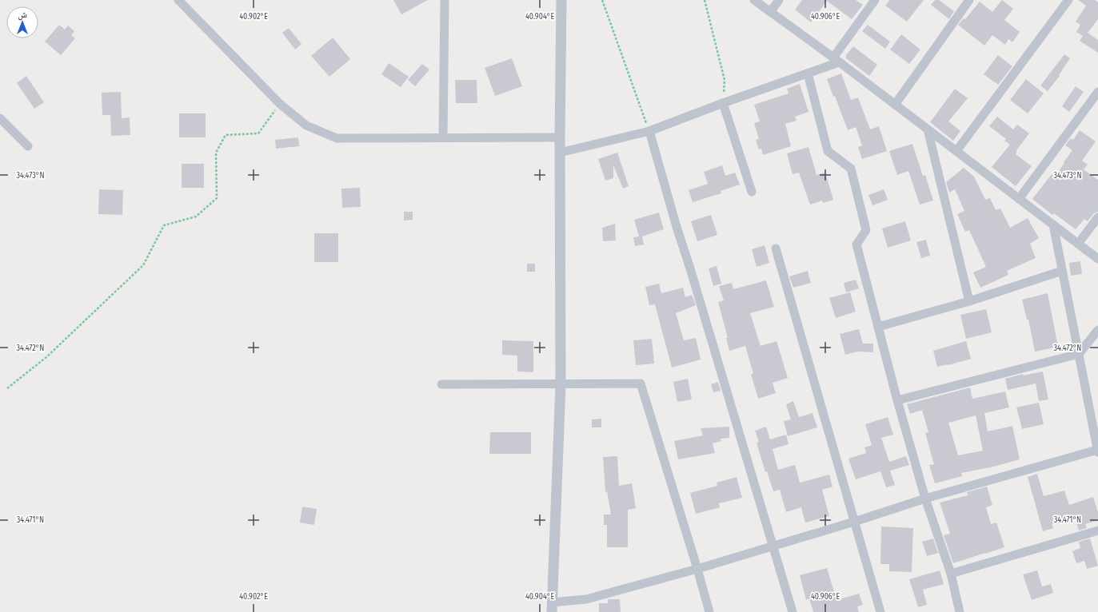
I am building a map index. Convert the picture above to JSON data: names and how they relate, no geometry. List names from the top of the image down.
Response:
{
  "north": "top",
  "coordinates": [
    "40.902°E",
    "40.904°E",
    "40.906°E",
    "34.473°N",
    "34.472°N",
    "34.471°N"
  ]
}
